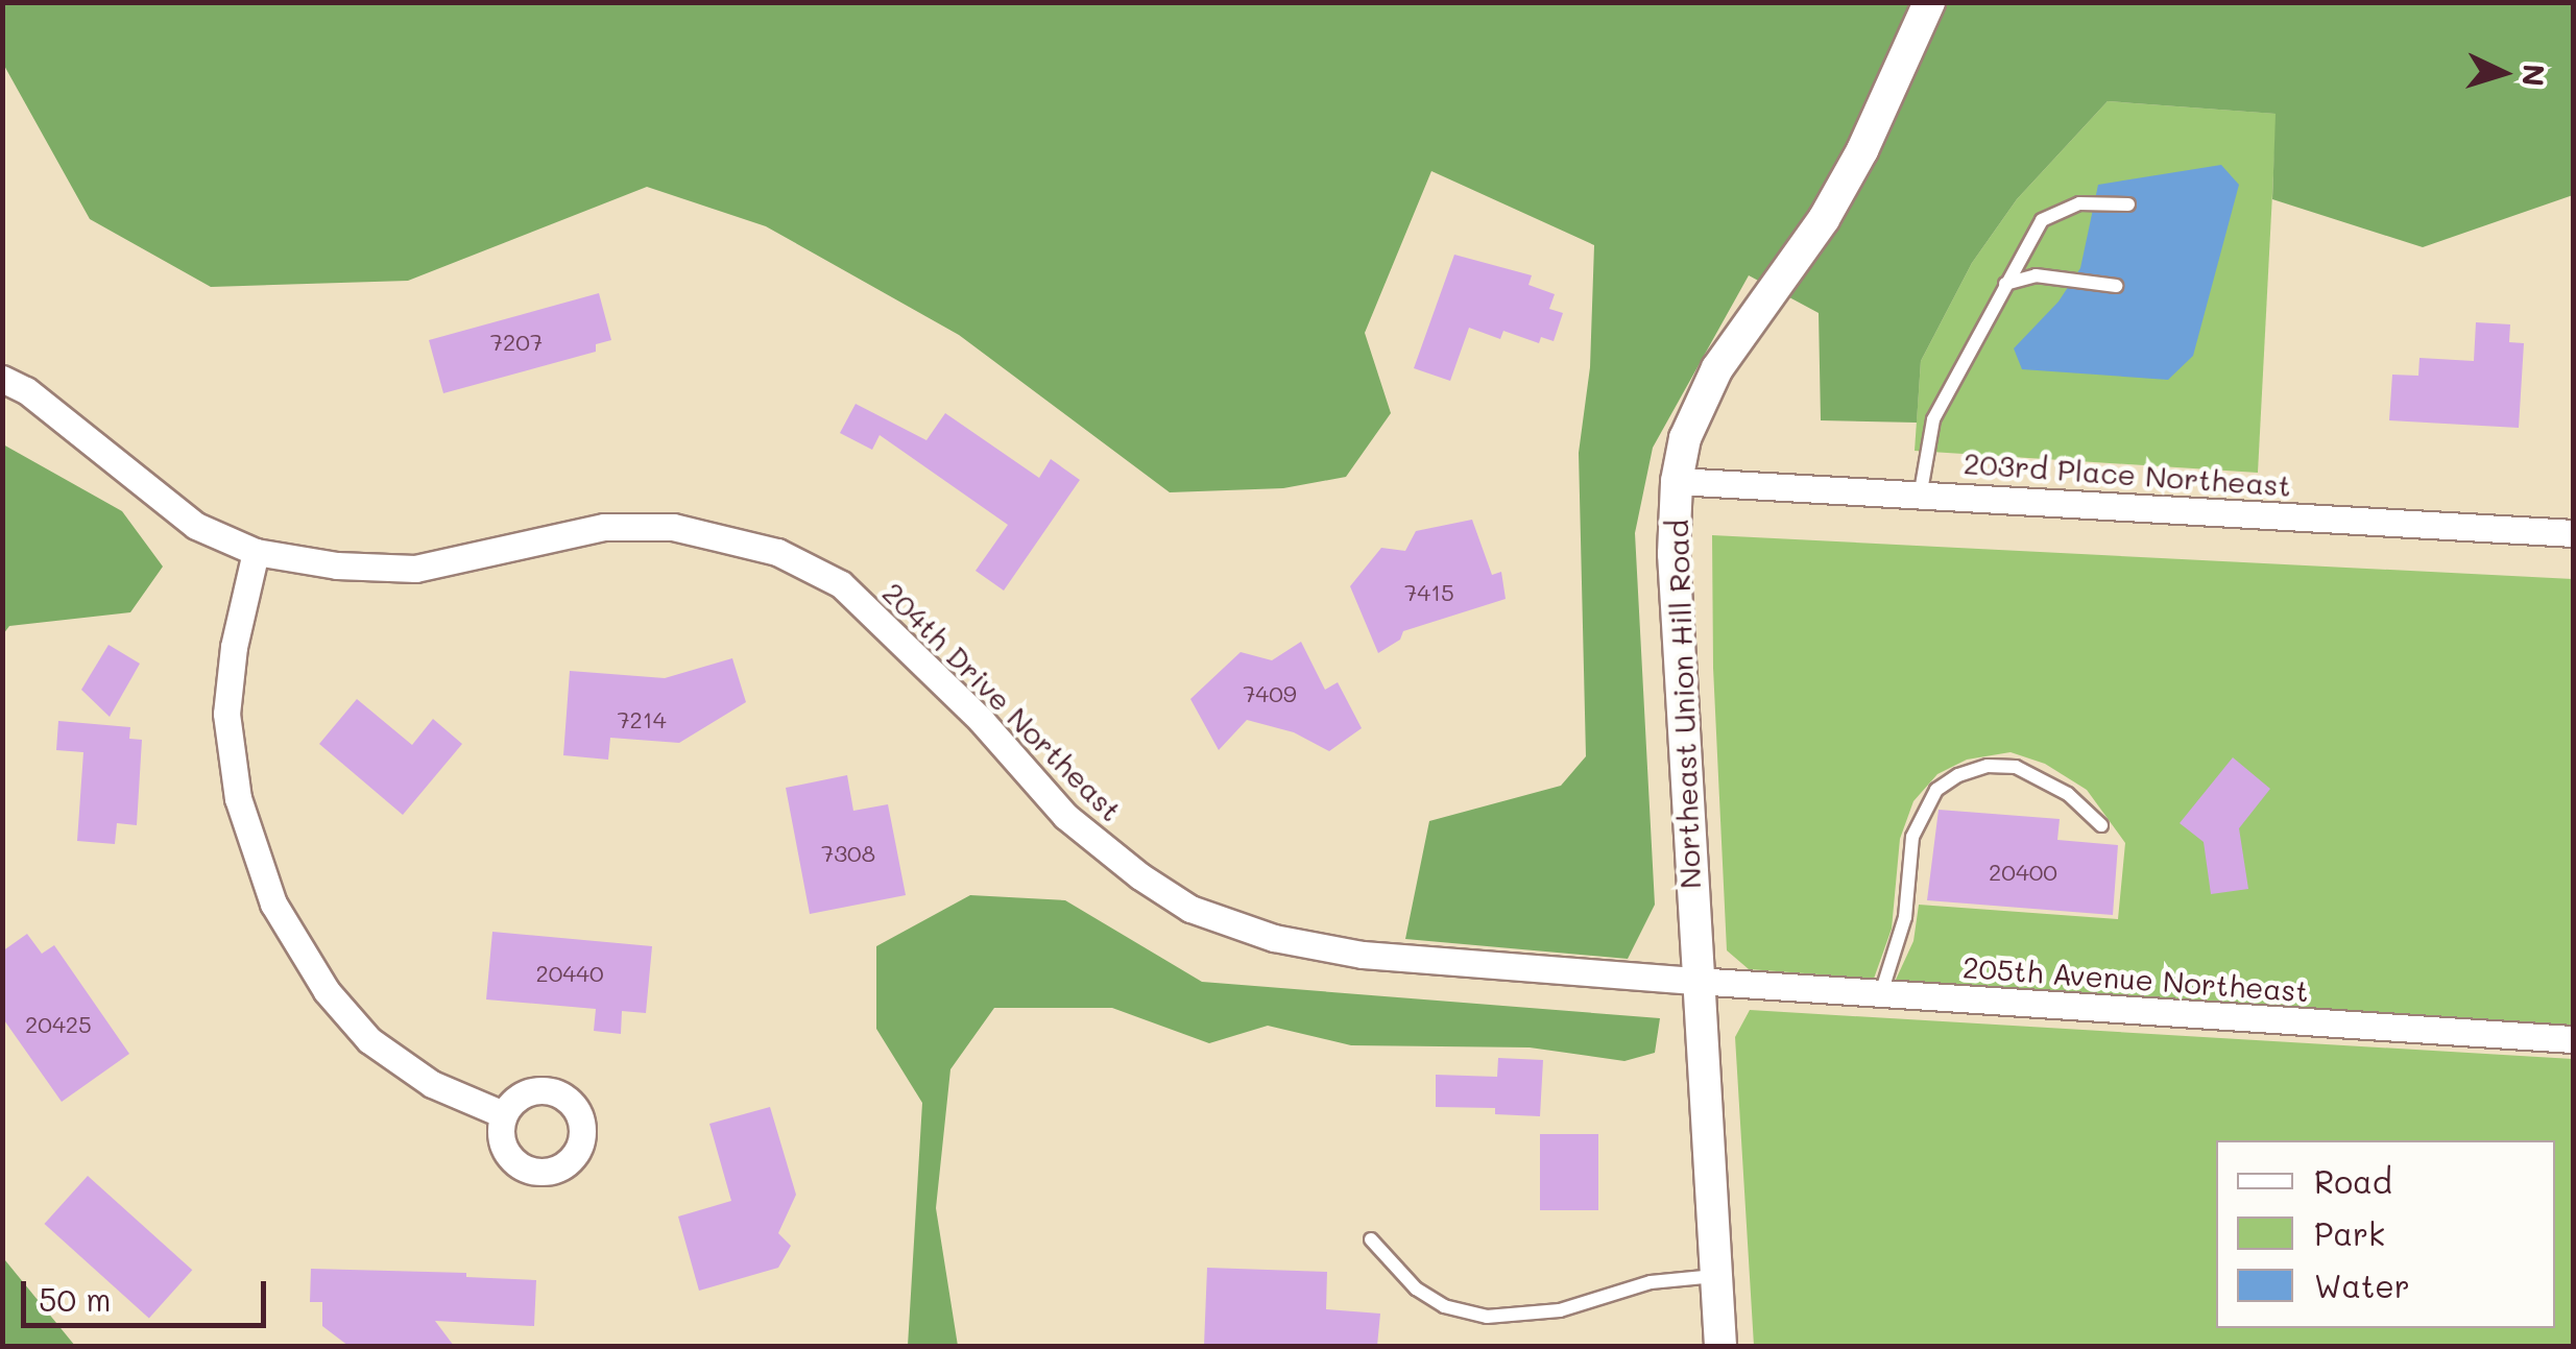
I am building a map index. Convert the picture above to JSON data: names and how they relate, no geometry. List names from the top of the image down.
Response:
{
  "streets": {
    "street": [
      "203rd Place Northeast",
      "204th Drive Northeast",
      "Northeast Union Hill Road",
      "205th Avenue Northeast"
    ]
  },
  "crossings": [
    ["203rd Place Northeast", "Northeast Union Hill Road"],
    ["204th Drive Northeast", "Northeast Union Hill Road"],
    ["204th Drive Northeast", "205th Avenue Northeast"],
    ["Northeast Union Hill Road", "205th Avenue Northeast"]
  ],
  "house_numbers": [
    "7207",
    "7415",
    "7409",
    "7214",
    "7308",
    "20400",
    "20440",
    "20425"
  ],
  "legend": ["Road", "Park", "Water"],
  "scale_bar": "50 m",
  "north": "right"
}
